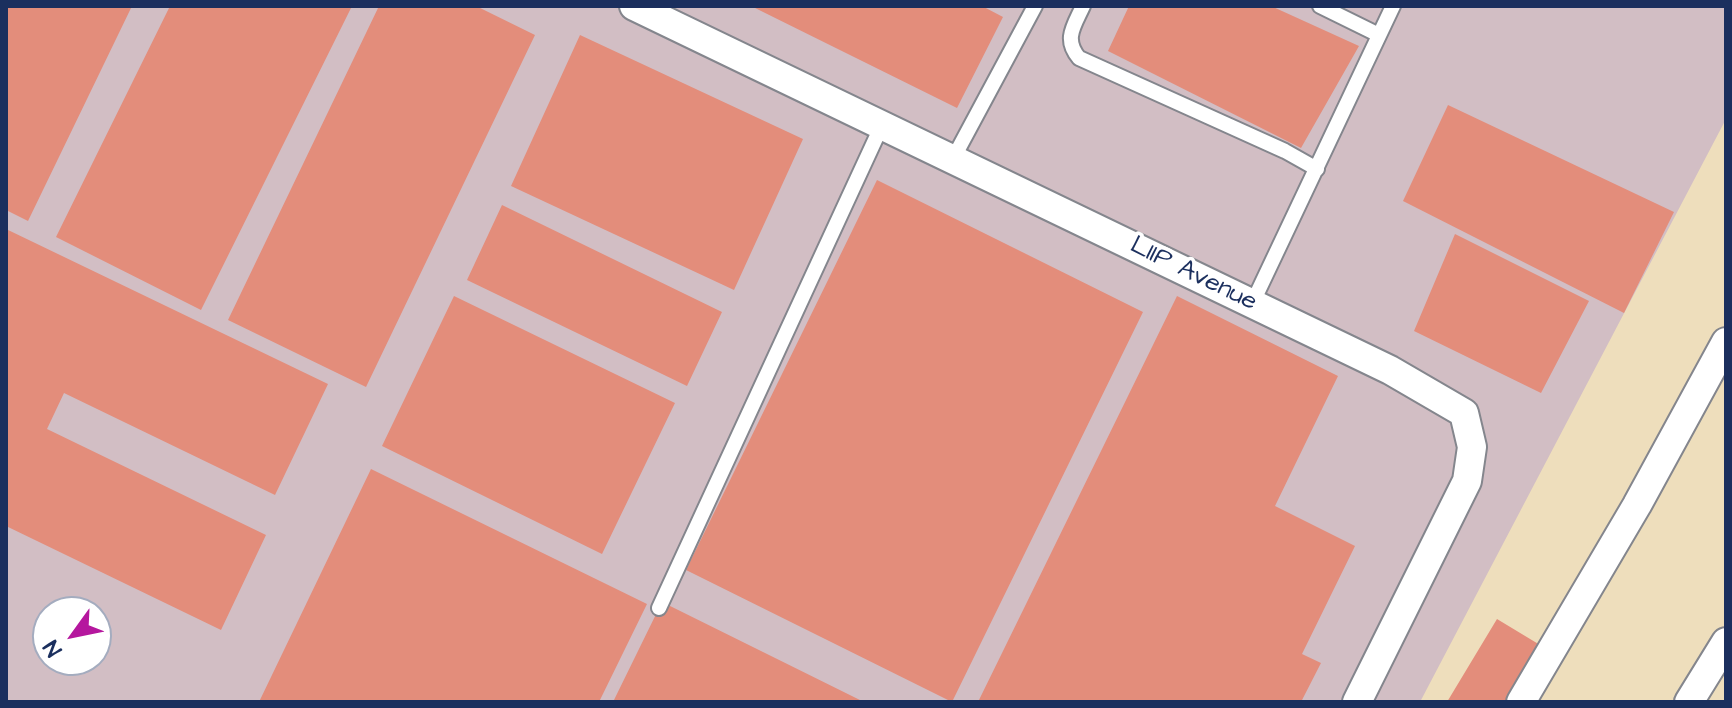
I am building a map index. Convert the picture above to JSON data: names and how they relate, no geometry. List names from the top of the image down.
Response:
{
  "streets": {
    "street": ["LIIP Avenue"]
  },
  "north": "bottom left"
}
